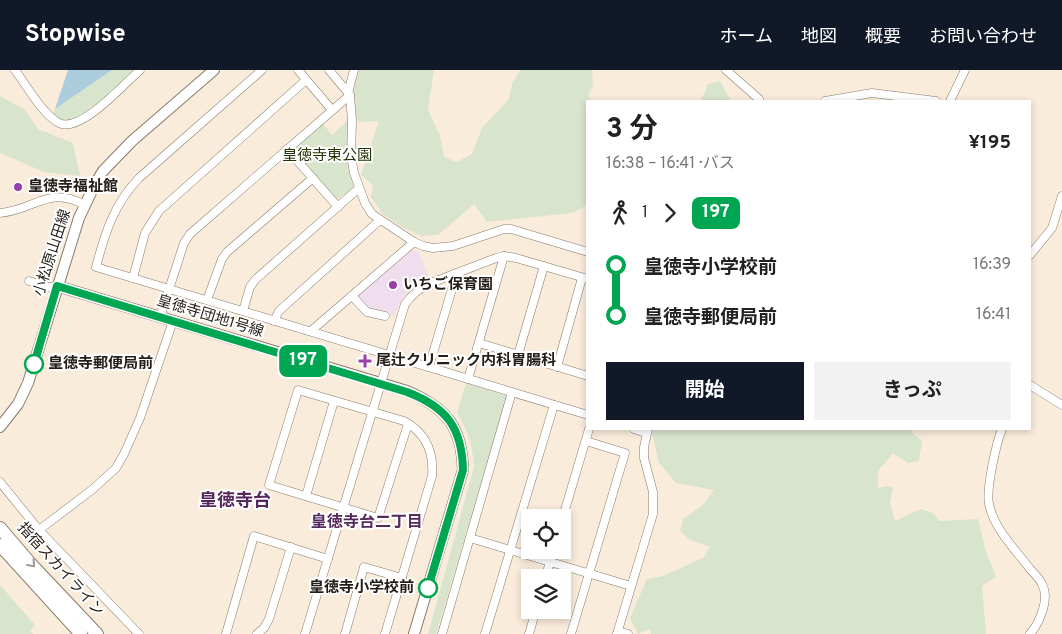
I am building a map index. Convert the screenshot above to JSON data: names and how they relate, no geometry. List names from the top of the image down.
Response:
{
  "streets": {
    "main road": ["指宿スカイライン"],
    "street": ["小松原山田線", "皇徳寺団地1号線"]
  },
  "crossings": [
    ["小松原山田線", "皇徳寺団地1号線"]
  ],
  "districts": ["皇徳寺台", "皇徳寺台二丁目"],
  "parks": ["皇徳寺東公園"],
  "places": {
    "other": [
      "皇徳寺福祉館",
      "いちご保育園",
      "皇徳寺郵便局前",
      "皇徳寺小学校前"
    ],
    "health": ["尾辻クリニック内科胃腸科"]
  },
  "lines": ["bus line 197"],
  "page": {
    "header": "Stopwise",
    "nav": [
      "ホーム",
      "地図",
      "概要",
      "お問い合わせ"
    ],
    "on_map": "197",
    "heading": ["3 分", "16:38 – 16:41 · バス", "¥195"],
    "legs": ["1", "197"],
    "list": [
      {
        "name": "皇徳寺小学校前",
        "value": "16:39"
      },
      {
        "name": "皇徳寺郵便局前",
        "value": "16:41"
      }
    ],
    "buttons": ["開始", "きっぷ"]
  }
}
